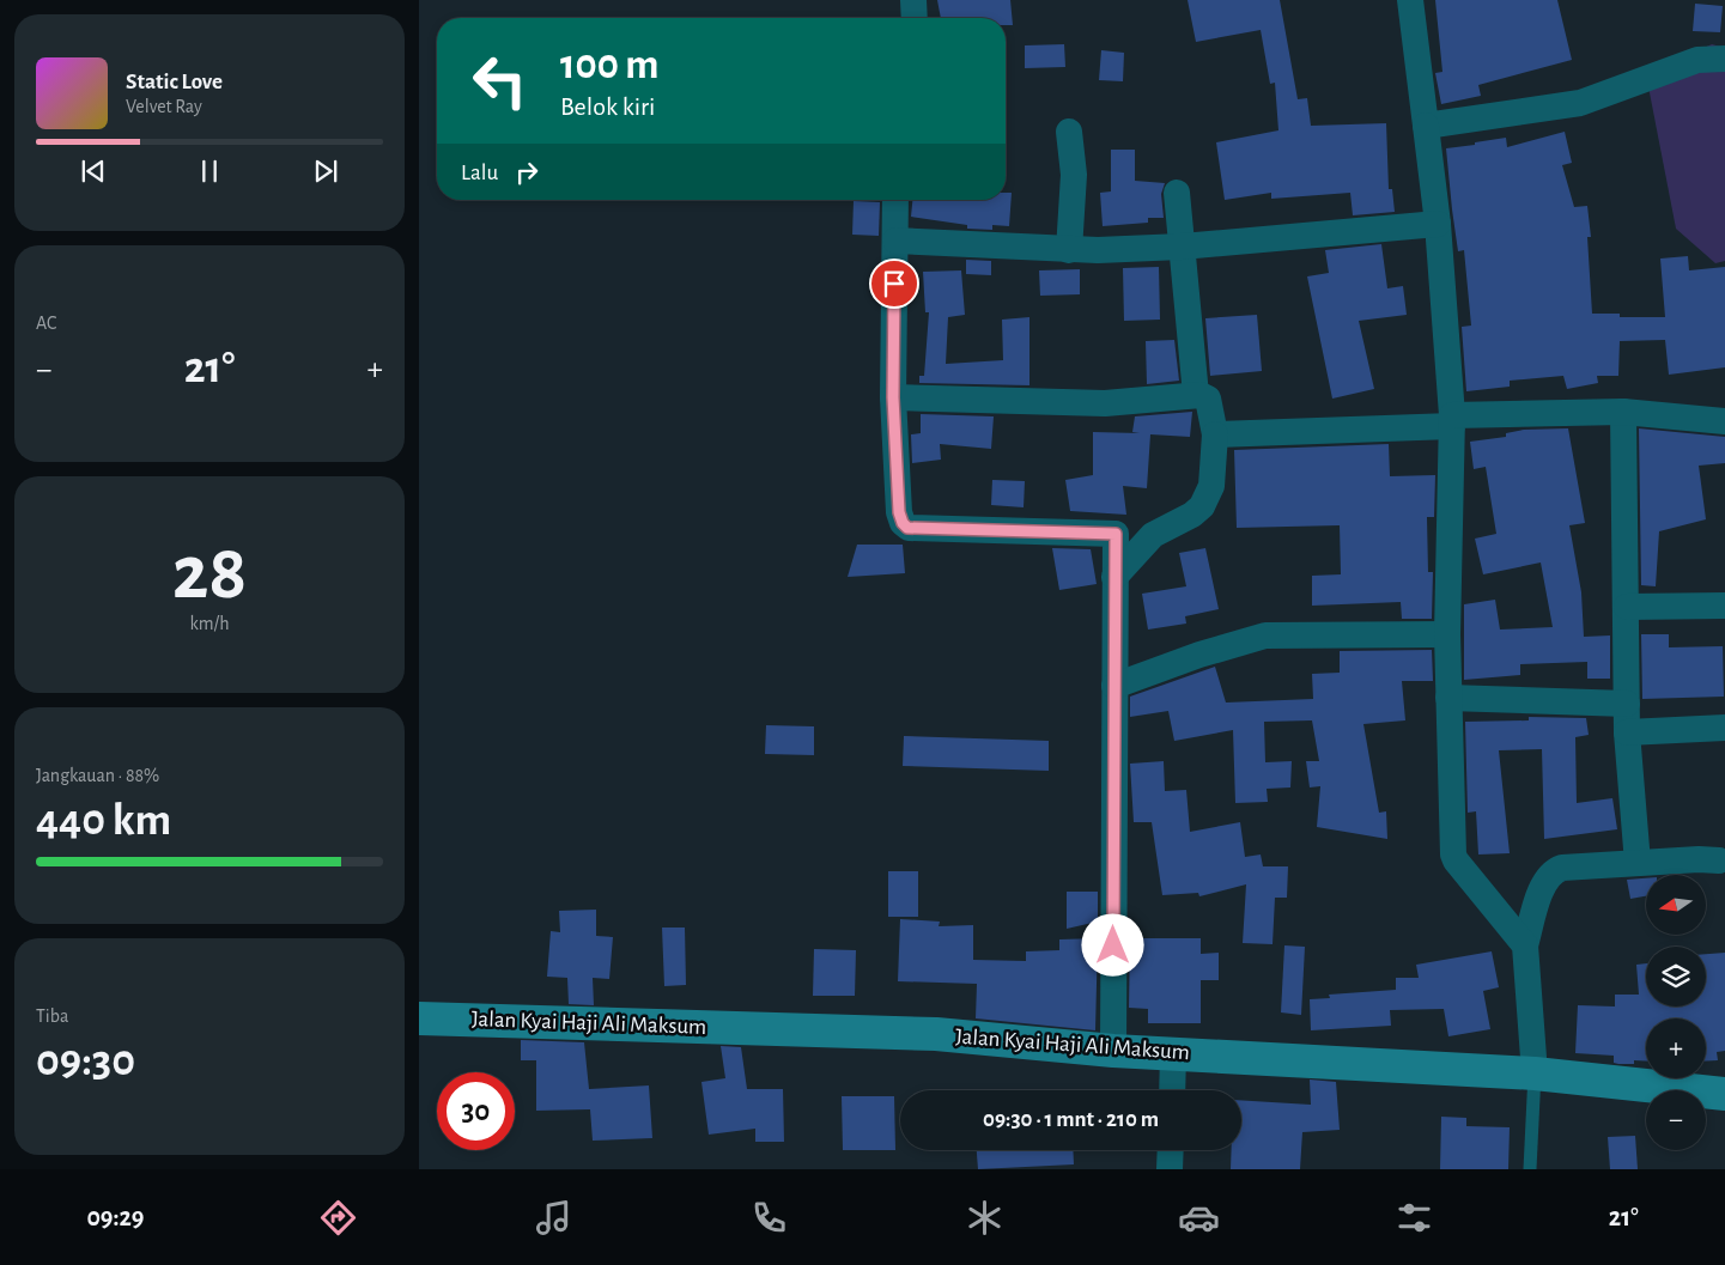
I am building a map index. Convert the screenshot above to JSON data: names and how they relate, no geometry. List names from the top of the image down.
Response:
{
  "streets": {
    "street": ["Jalan Kyai Haji Ali Maksum"]
  },
  "north": "left",
  "page": {
    "turn": ["100 m", "Belok kiri"],
    "song": ["Static Love", "Velvet Ray"],
    "then": "Lalu",
    "tile": [
      "AC",
      ["28", "km/h"],
      ["Jangkauan · 88%", "440 km"],
      ["Tiba", "09:30"]
    ],
    "heat": ["−", "21°", "+"],
    "map_buttons": ["+", "−"],
    "limit": "30",
    "trip": "09:30 · 1 mnt · 210 m",
    "tabs": ["09:29", "21°"]
  }
}
